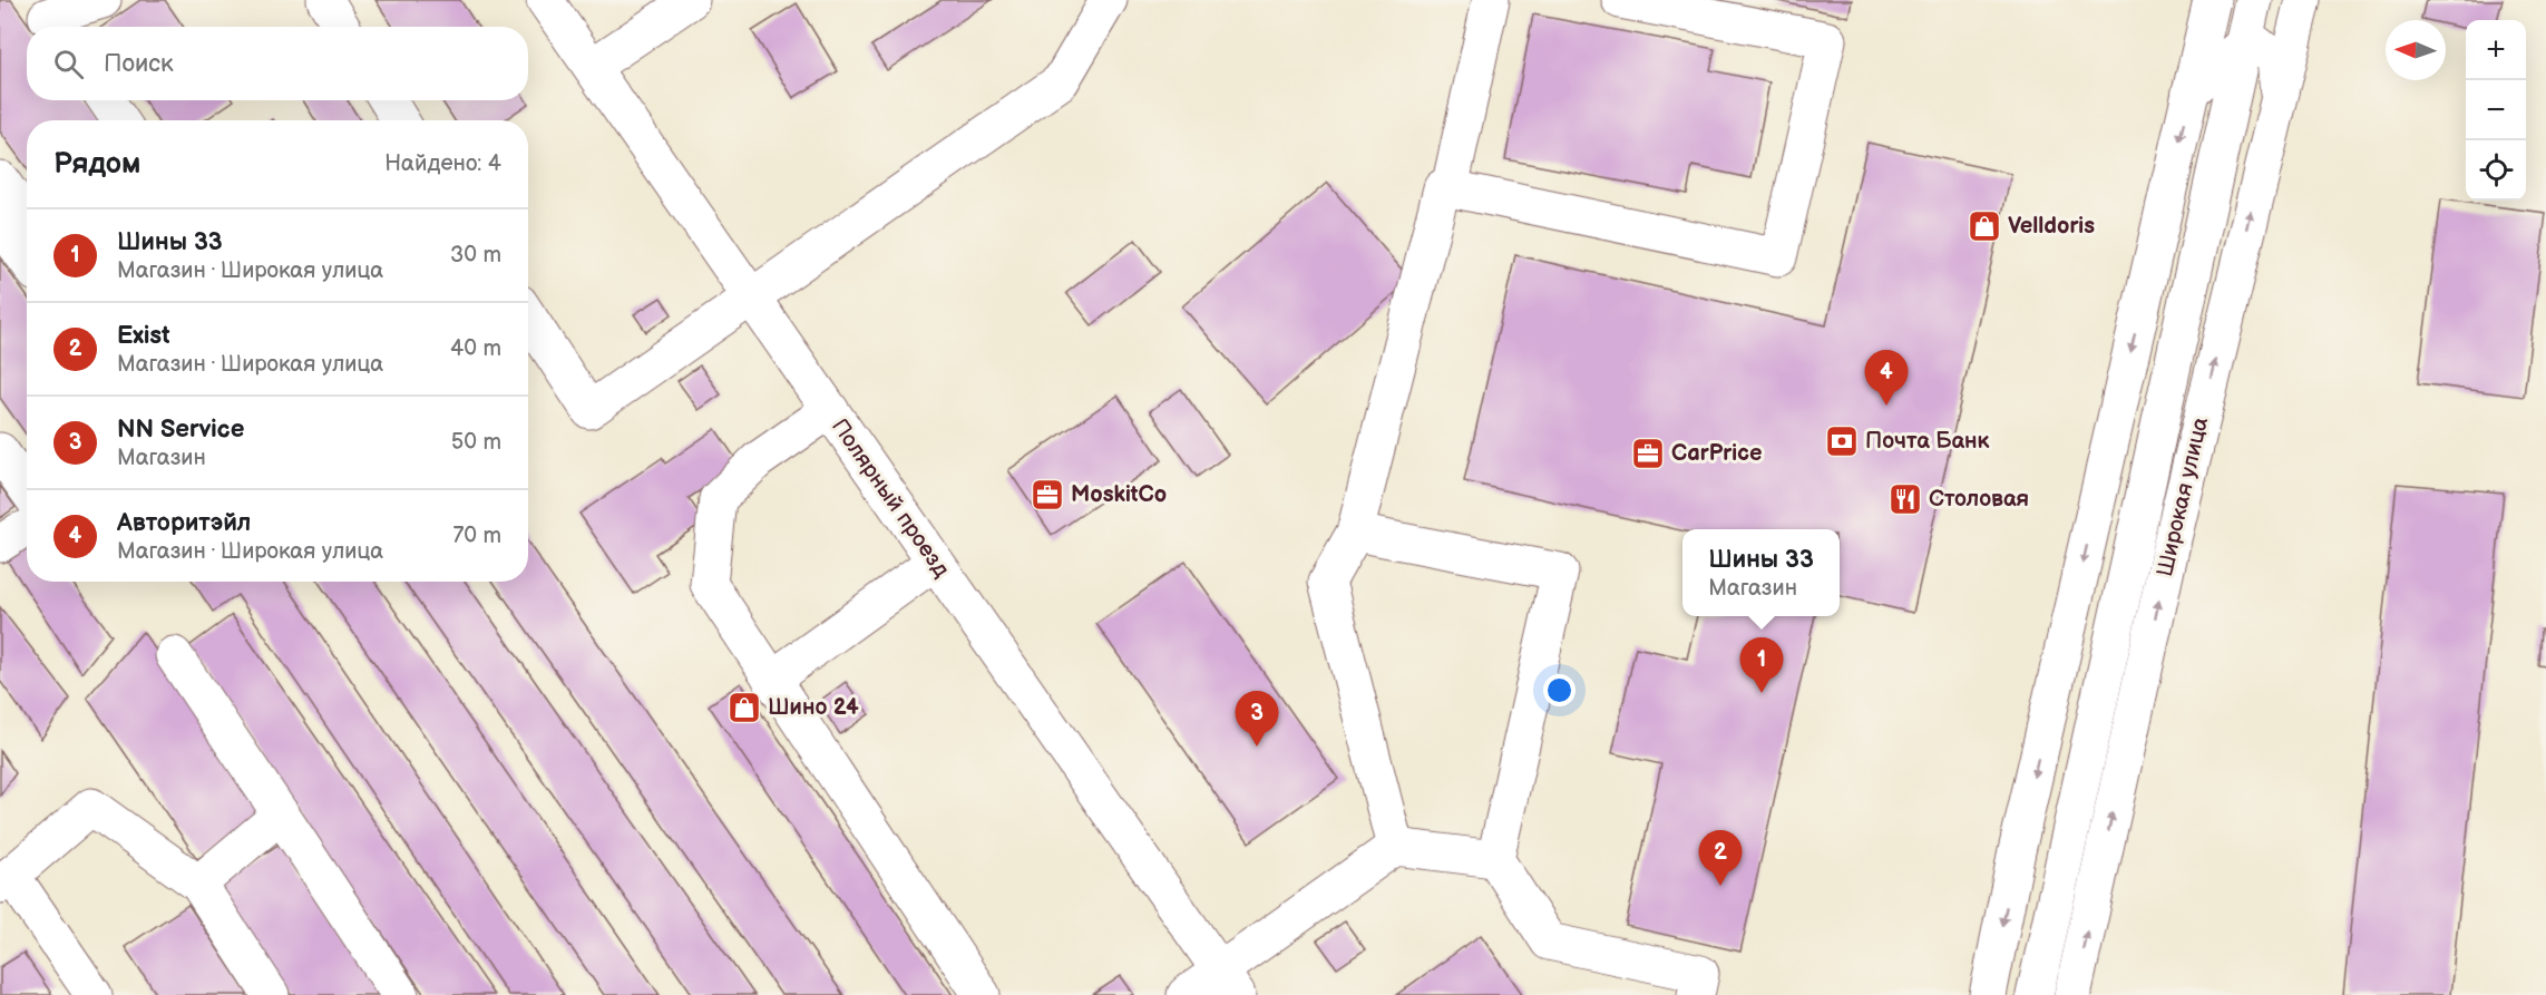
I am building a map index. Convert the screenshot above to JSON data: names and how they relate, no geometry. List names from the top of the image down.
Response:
{
  "streets": {
    "main road": ["Широкая улица", "Полярный проезд"]
  },
  "places": {
    "shop": ["Velldoris", "Шино 24"],
    "bank": ["Почта Банк"],
    "office": ["CarPrice", "MoskitCo"],
    "restaurant": ["Столовая"]
  },
  "north": "left",
  "page": {
    "map_buttons": ["+", "−"],
    "search": "Поиск",
    "heading": ["Рядом", "Найдено: 4"],
    "list": [
      {
        "mark": "1",
        "name": "Шины 33",
        "note": "Магазин · Широкая улица",
        "value": "30 m"
      },
      {
        "mark": "2",
        "name": "Exist",
        "note": "Магазин · Широкая улица",
        "value": "40 m"
      },
      {
        "mark": "3",
        "name": "NN Service",
        "note": "Магазин",
        "value": "50 m"
      },
      {
        "mark": "4",
        "name": "Авторитэйл",
        "note": "Магазин · Широкая улица",
        "value": "70 m"
      }
    ],
    "pins": [
      "4",
      "1",
      "3",
      "2"
    ],
    "popup": ["Шины 33", "Магазин"]
  }
}
